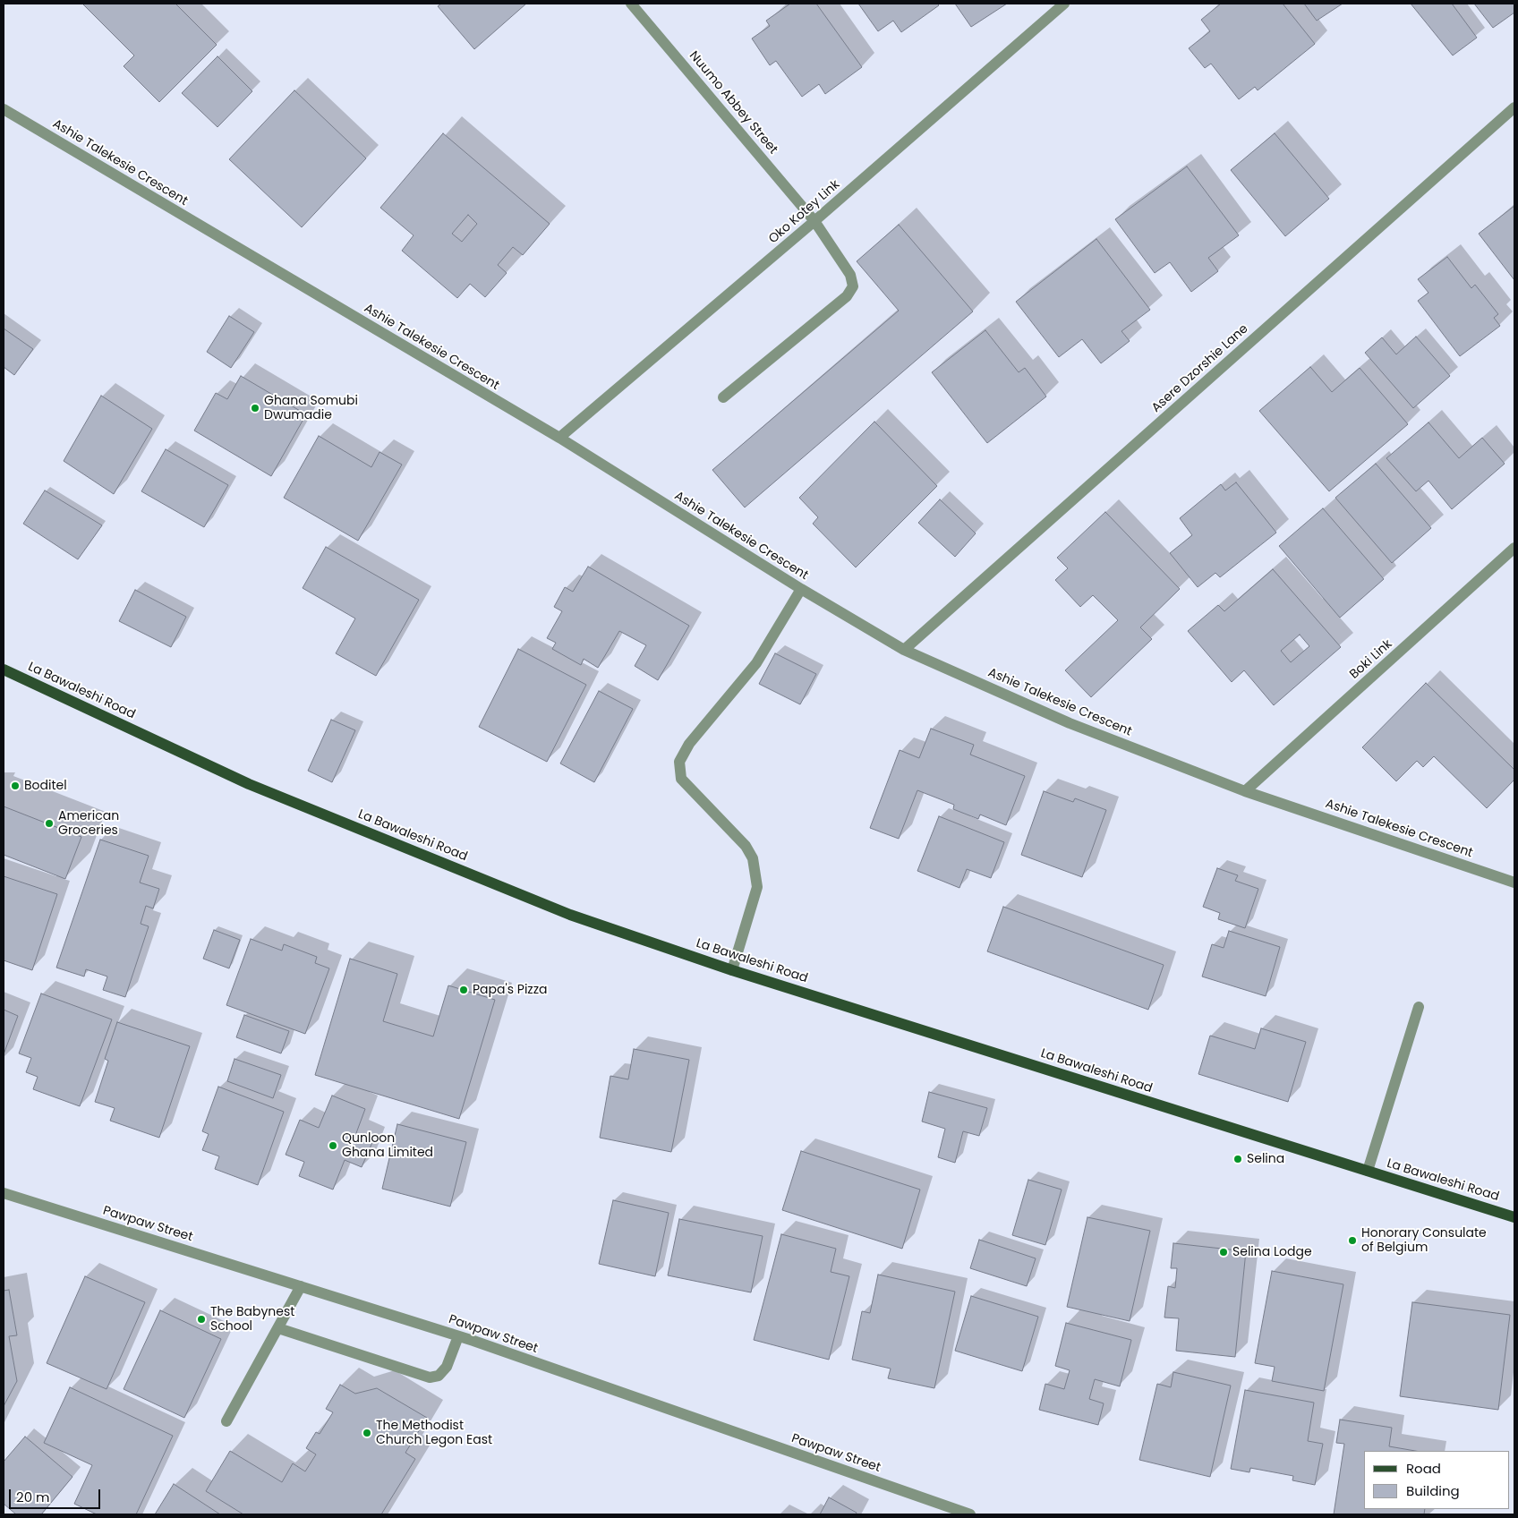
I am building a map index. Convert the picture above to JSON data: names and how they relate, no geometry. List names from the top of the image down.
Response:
{
  "streets": {
    "main road": ["La Bawaleshi Road"],
    "street": [
      "Nuumo Abbey Street",
      "Ashie Talekesie Crescent",
      "Oko Kotey Link",
      "Asere Dzorshie Lane",
      "Boki Link",
      "Pawpaw Street"
    ]
  },
  "crossings": [
    ["Nuumo Abbey Street", "Oko Kotey Link"],
    ["Ashie Talekesie Crescent", "Oko Kotey Link"],
    ["Ashie Talekesie Crescent", "Asere Dzorshie Lane"],
    ["Ashie Talekesie Crescent", "Boki Link"]
  ],
  "places": [
    "Ghana Somubi Dwumadie",
    "Boditel",
    "American Groceries",
    "Papa's Pizza",
    "Qunloon Ghana Limited",
    "Selina",
    "Honorary Consulate of Belgium",
    "Selina Lodge",
    "The Babynest School",
    "The Methodist Church Legon East"
  ],
  "legend": ["Road", "Building"],
  "scale_bar": "20 m"
}
